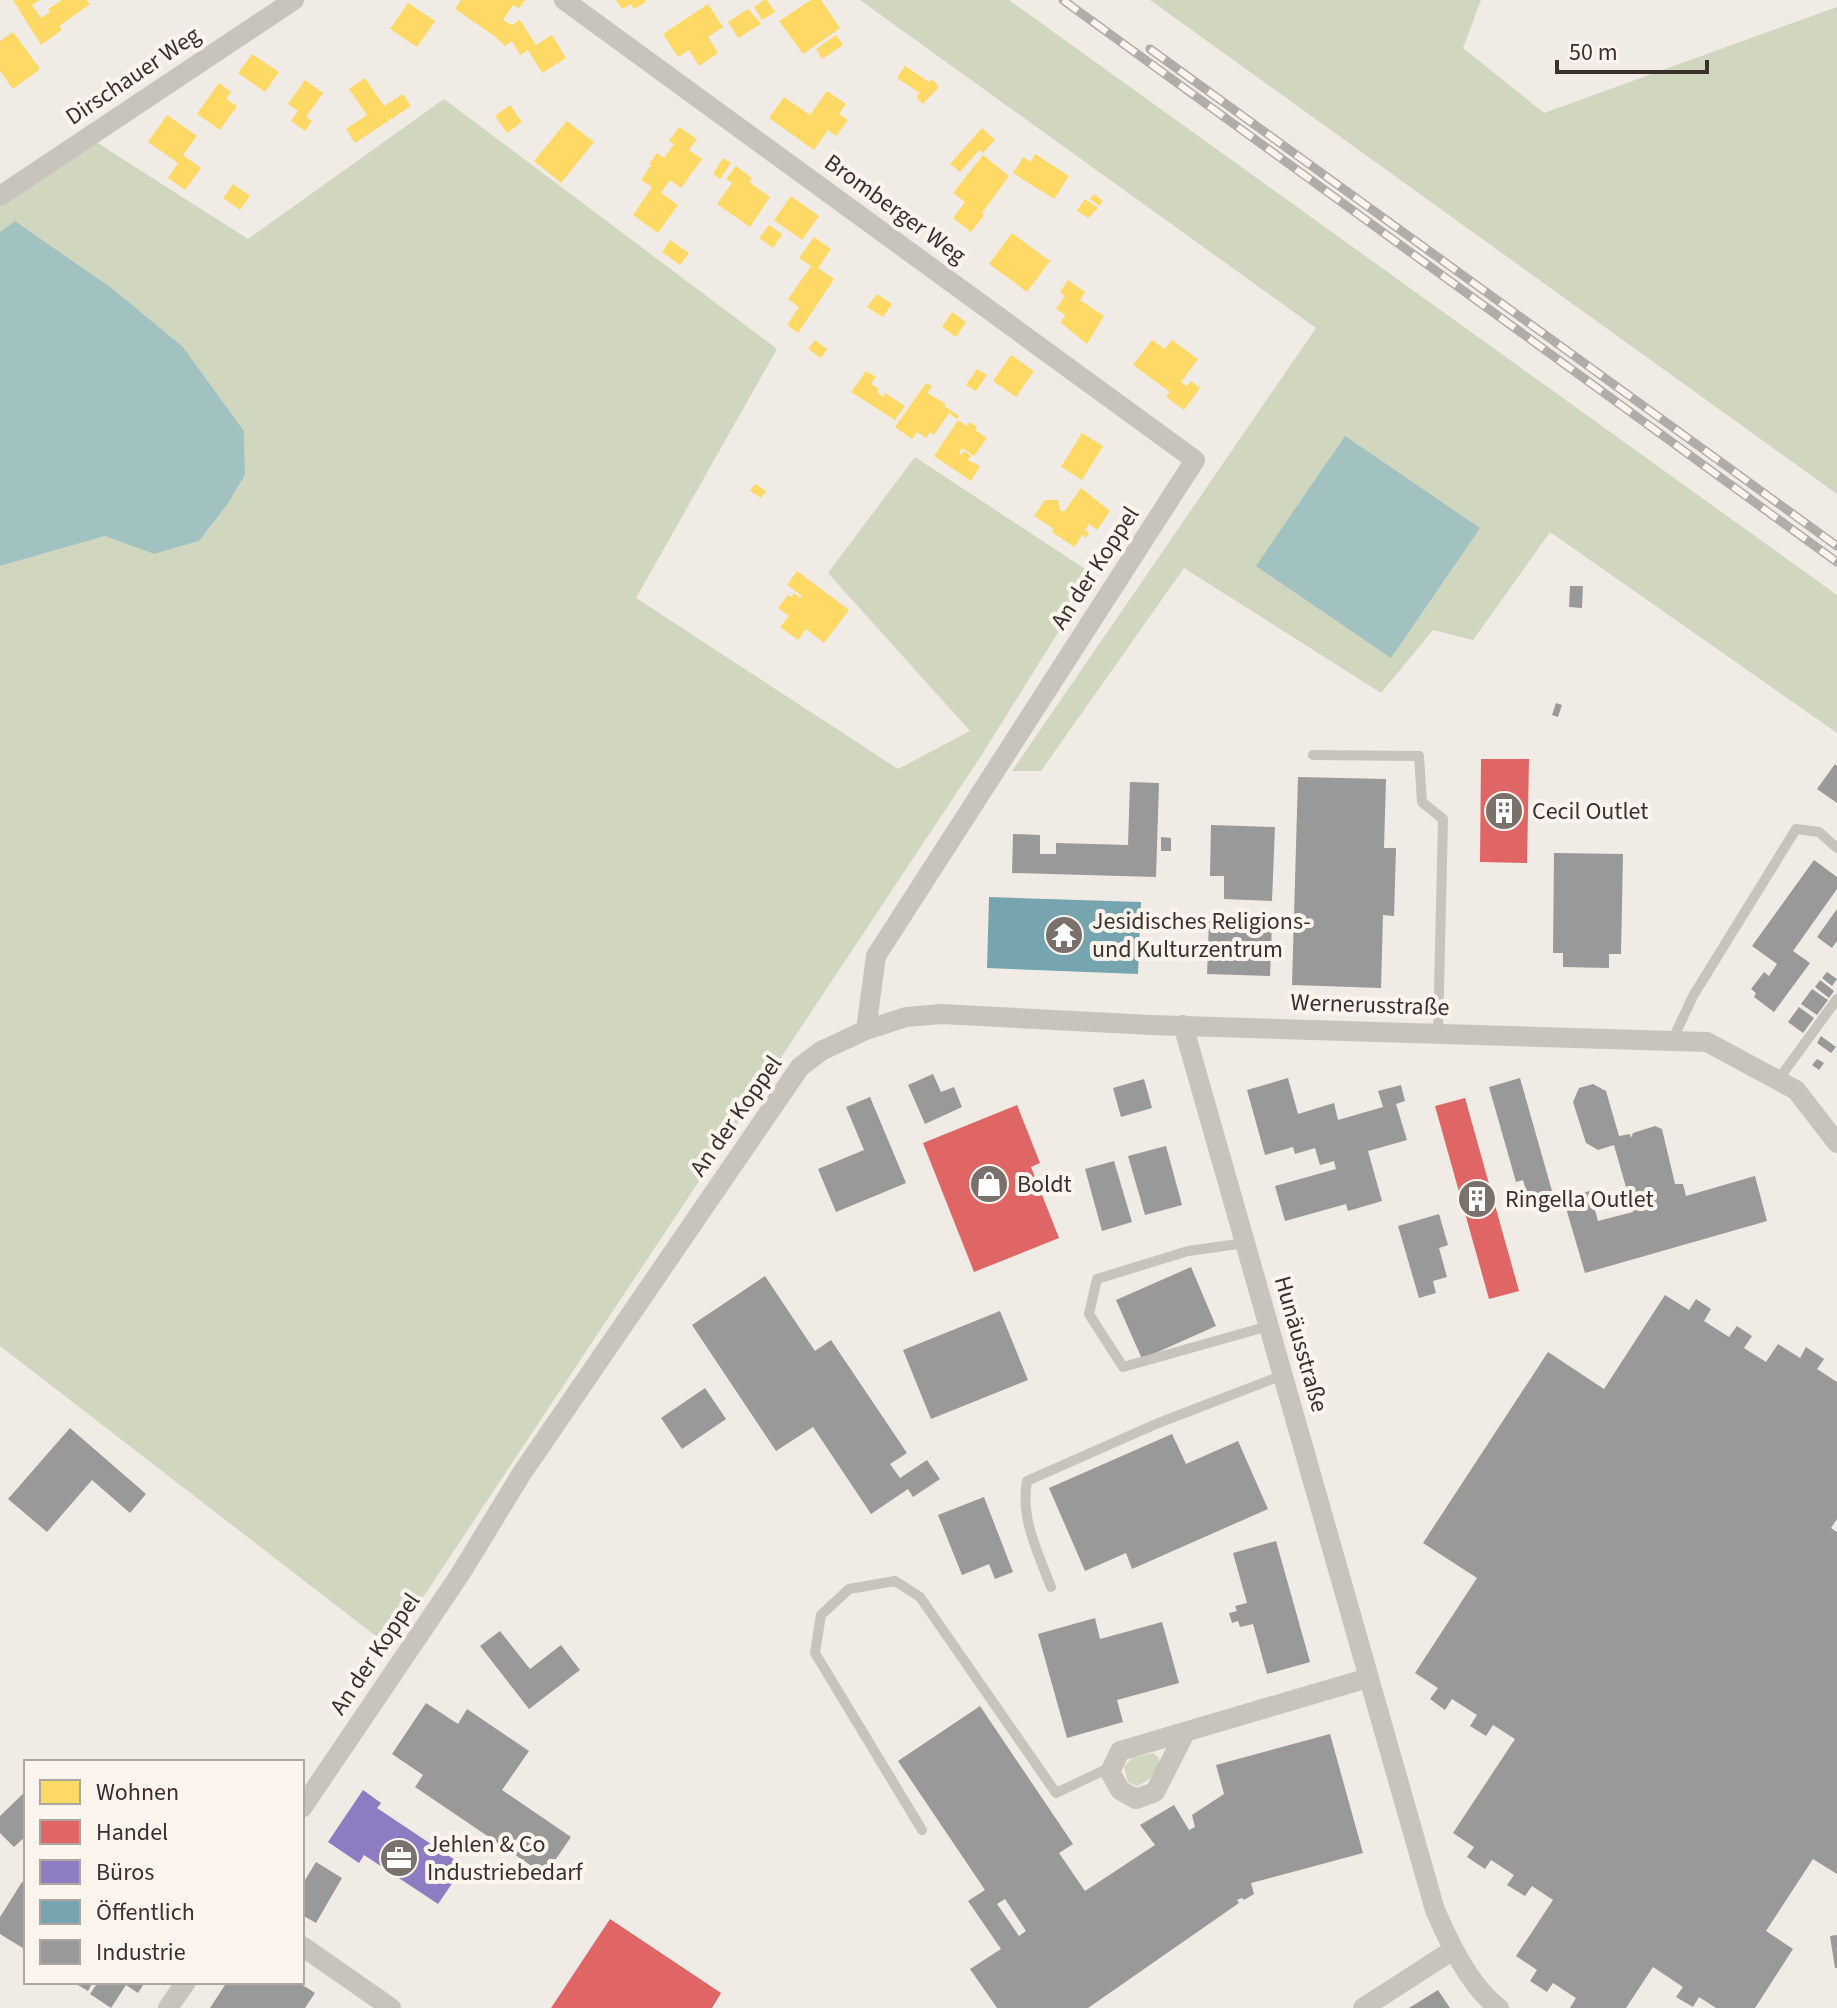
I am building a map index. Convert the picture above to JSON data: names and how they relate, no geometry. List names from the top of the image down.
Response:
{
  "streets": {
    "street": [
      "Dirschauer Weg",
      "Bromberger Weg",
      "An der Koppel",
      "Wernerusstraße",
      "Hunäusstraße"
    ]
  },
  "crossings": [
    ["Bromberger Weg", "An der Koppel"],
    ["An der Koppel", "Wernerusstraße"],
    ["Wernerusstraße", "Hunäusstraße"]
  ],
  "places": {
    "building": ["Cecil Outlet", "Ringella Outlet"],
    "temple": ["Jesidisches Religions- und Kulturzentrum"],
    "shop": ["Boldt"],
    "office": ["Jehlen & Co Industriebedarf"]
  },
  "legend": [
    "Wohnen",
    "Handel",
    "Büros",
    "Öffentlich",
    "Industrie"
  ],
  "scale_bar": "50 m"
}
